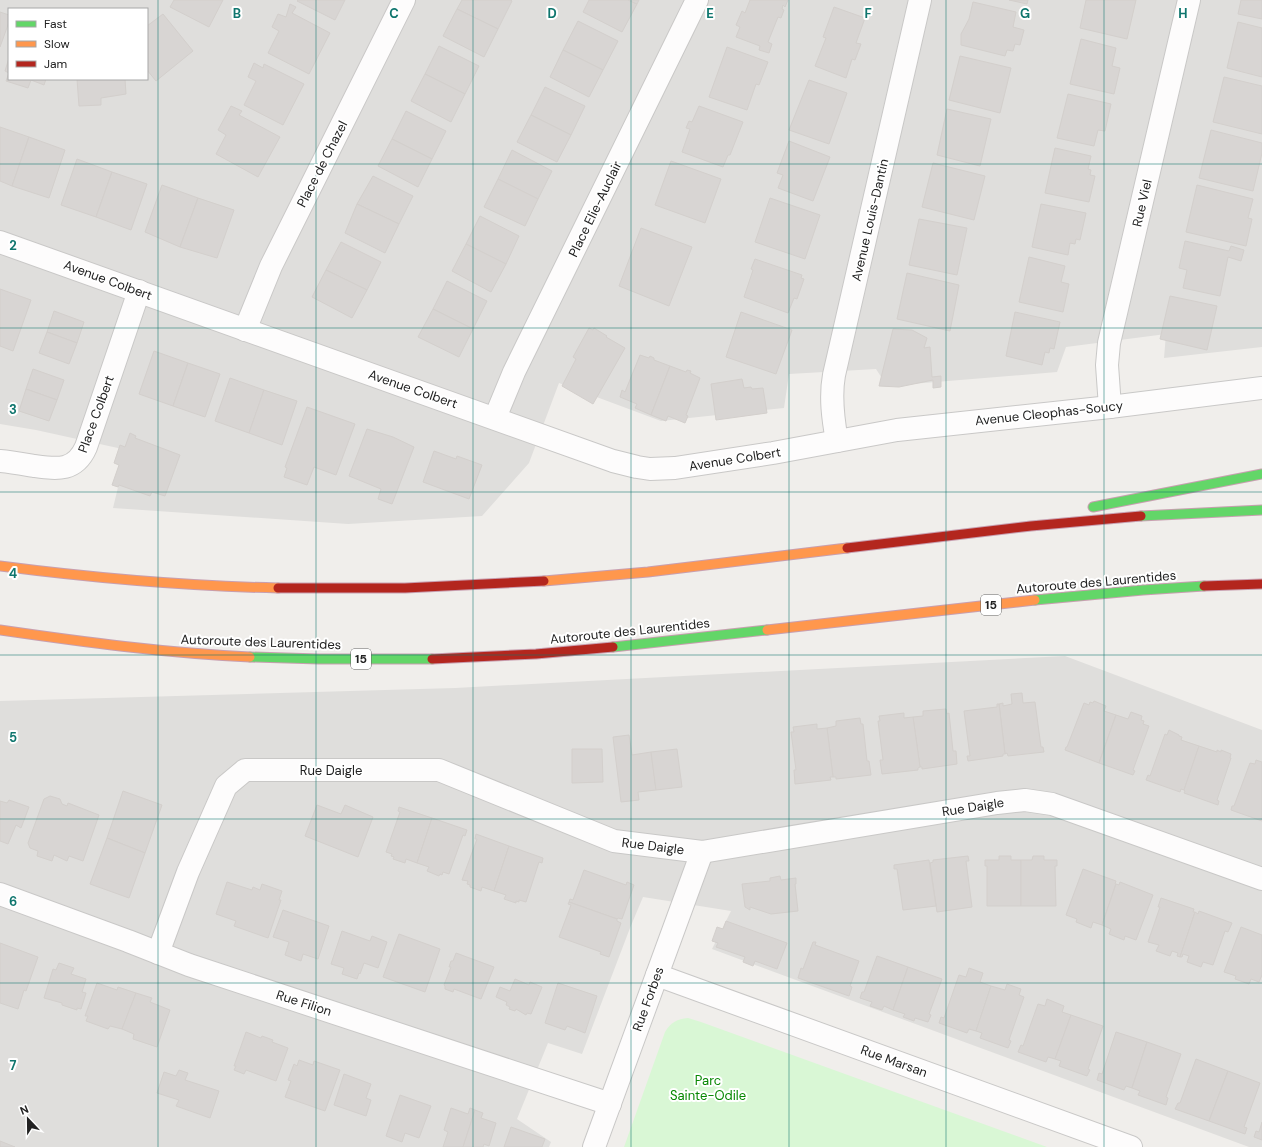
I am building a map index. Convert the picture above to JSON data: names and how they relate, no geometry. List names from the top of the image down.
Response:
{
  "streets": {
    "highway": ["Autoroute des Laurentides", "15"],
    "street": [
      "Place de Chazel",
      "Rue Viel",
      "Place Elie-Auclair",
      "Avenue Louis-Dantin",
      "Avenue Colbert",
      "Avenue Cleophas-Soucy",
      "Place Colbert",
      "Rue Daigle",
      "Rue Forbes",
      "Rue Filion",
      "Rue Marsan"
    ]
  },
  "crossings": [
    ["Place de Chazel", "Avenue Colbert"],
    ["Rue Viel", "Avenue Cleophas-Soucy"],
    ["Place Elie-Auclair", "Avenue Colbert"],
    ["Avenue Louis-Dantin", "Avenue Colbert"],
    ["Avenue Louis-Dantin", "Avenue Cleophas-Soucy"],
    ["Avenue Colbert", "Avenue Cleophas-Soucy"],
    ["Avenue Colbert", "Place Colbert"],
    ["Rue Daigle", "Rue Forbes"],
    ["Rue Daigle", "Rue Filion"],
    ["Rue Forbes", "Rue Filion"],
    ["Rue Forbes", "Rue Marsan"]
  ],
  "parks": ["Parc Sainte-Odile"],
  "legend": ["Fast", "Slow", "Jam"],
  "north": "top",
  "grid": {
    "columns": [
      "B",
      "C",
      "D",
      "E",
      "F",
      "G",
      "H"
    ],
    "rows": [
      "2",
      "3",
      "4",
      "5",
      "6",
      "7"
    ]
  }
}
